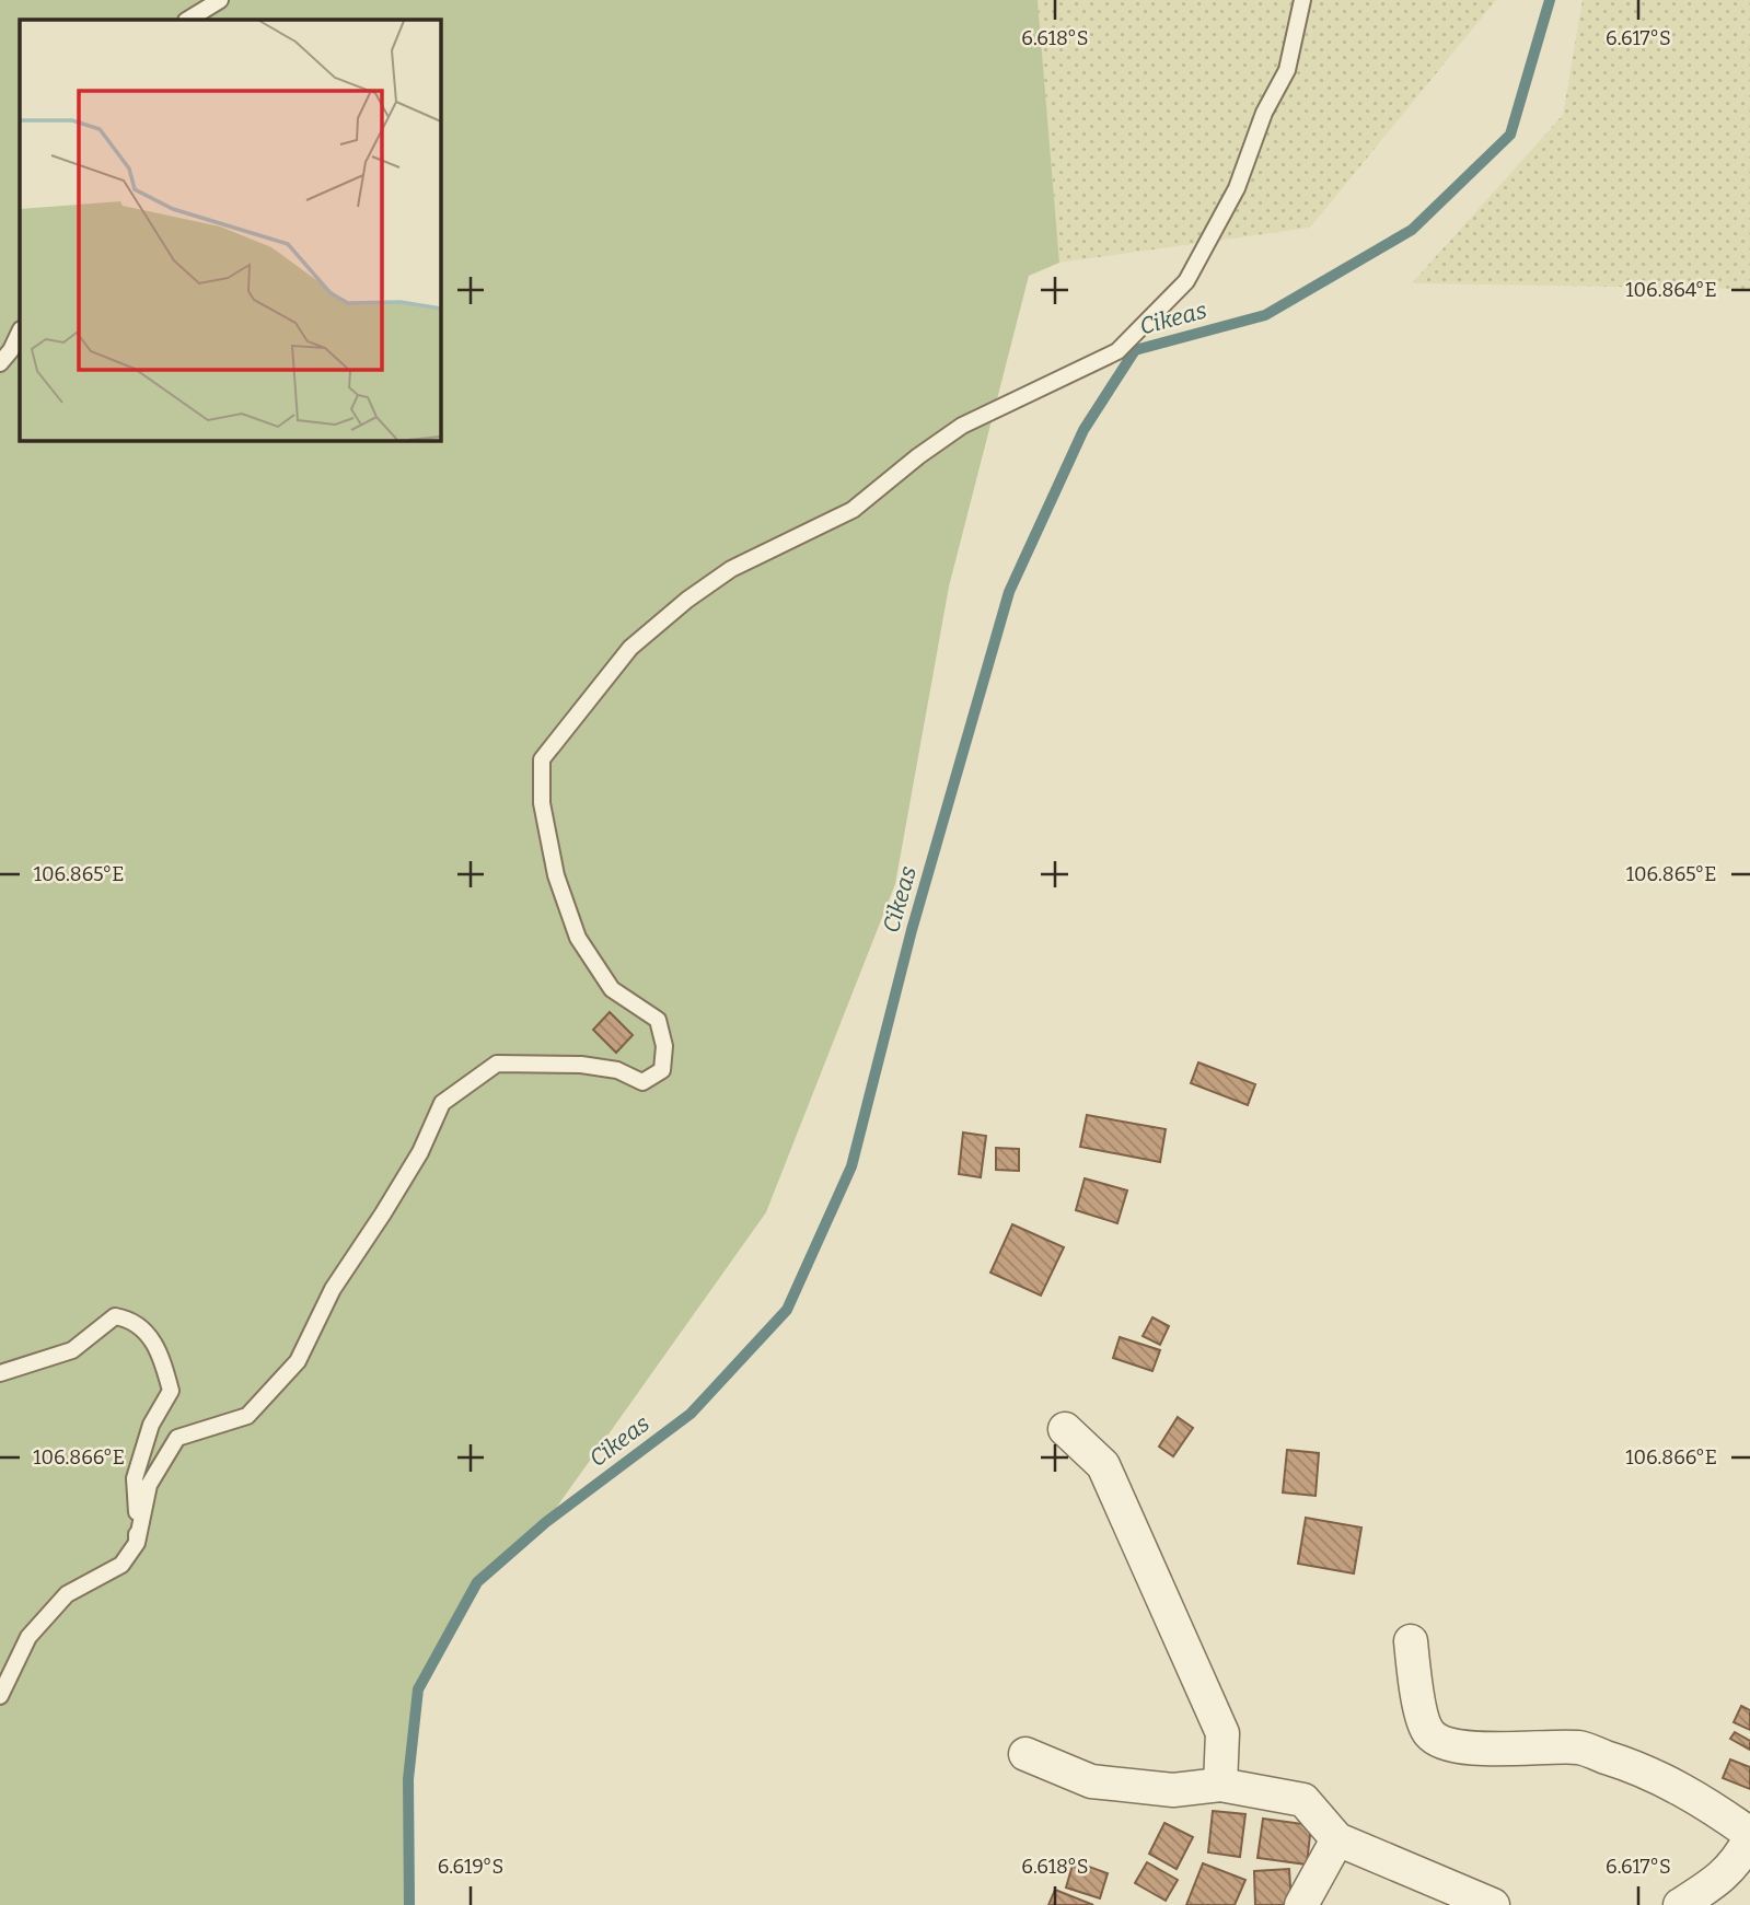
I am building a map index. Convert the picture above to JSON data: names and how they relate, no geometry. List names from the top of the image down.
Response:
{
  "water": ["Cikeas"],
  "coordinates": [
    "6.618°S",
    "6.617°S",
    "106.864°E",
    "106.865°E",
    "106.866°E",
    "6.619°S"
  ]
}
